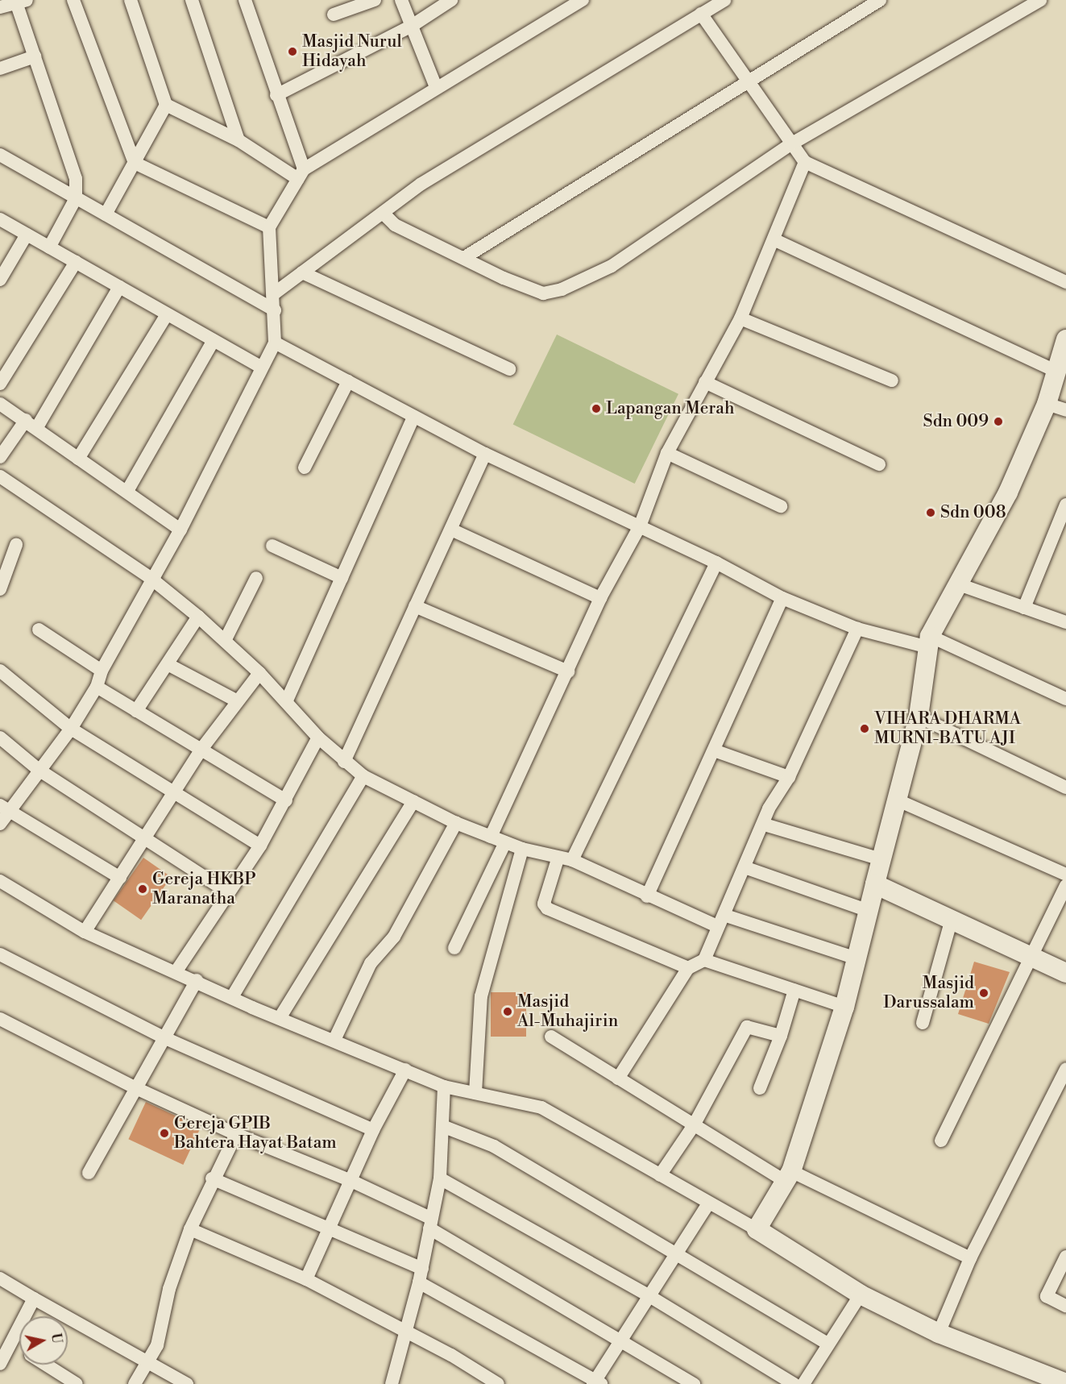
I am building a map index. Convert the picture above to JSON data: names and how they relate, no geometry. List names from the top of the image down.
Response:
{
  "places": [
    "Masjid Nurul Hidayah",
    "Lapangan Merah",
    "Sdn 009",
    "Sdn 008",
    "VIHARA DHARMA MURNI-BATU AJI",
    "Gereja HKBP Maranatha",
    "Masjid Darussalam",
    "Masjid Al-Muhajirin",
    "Gereja GPIB Bahtera Hayat Batam"
  ],
  "north": "right"
}
